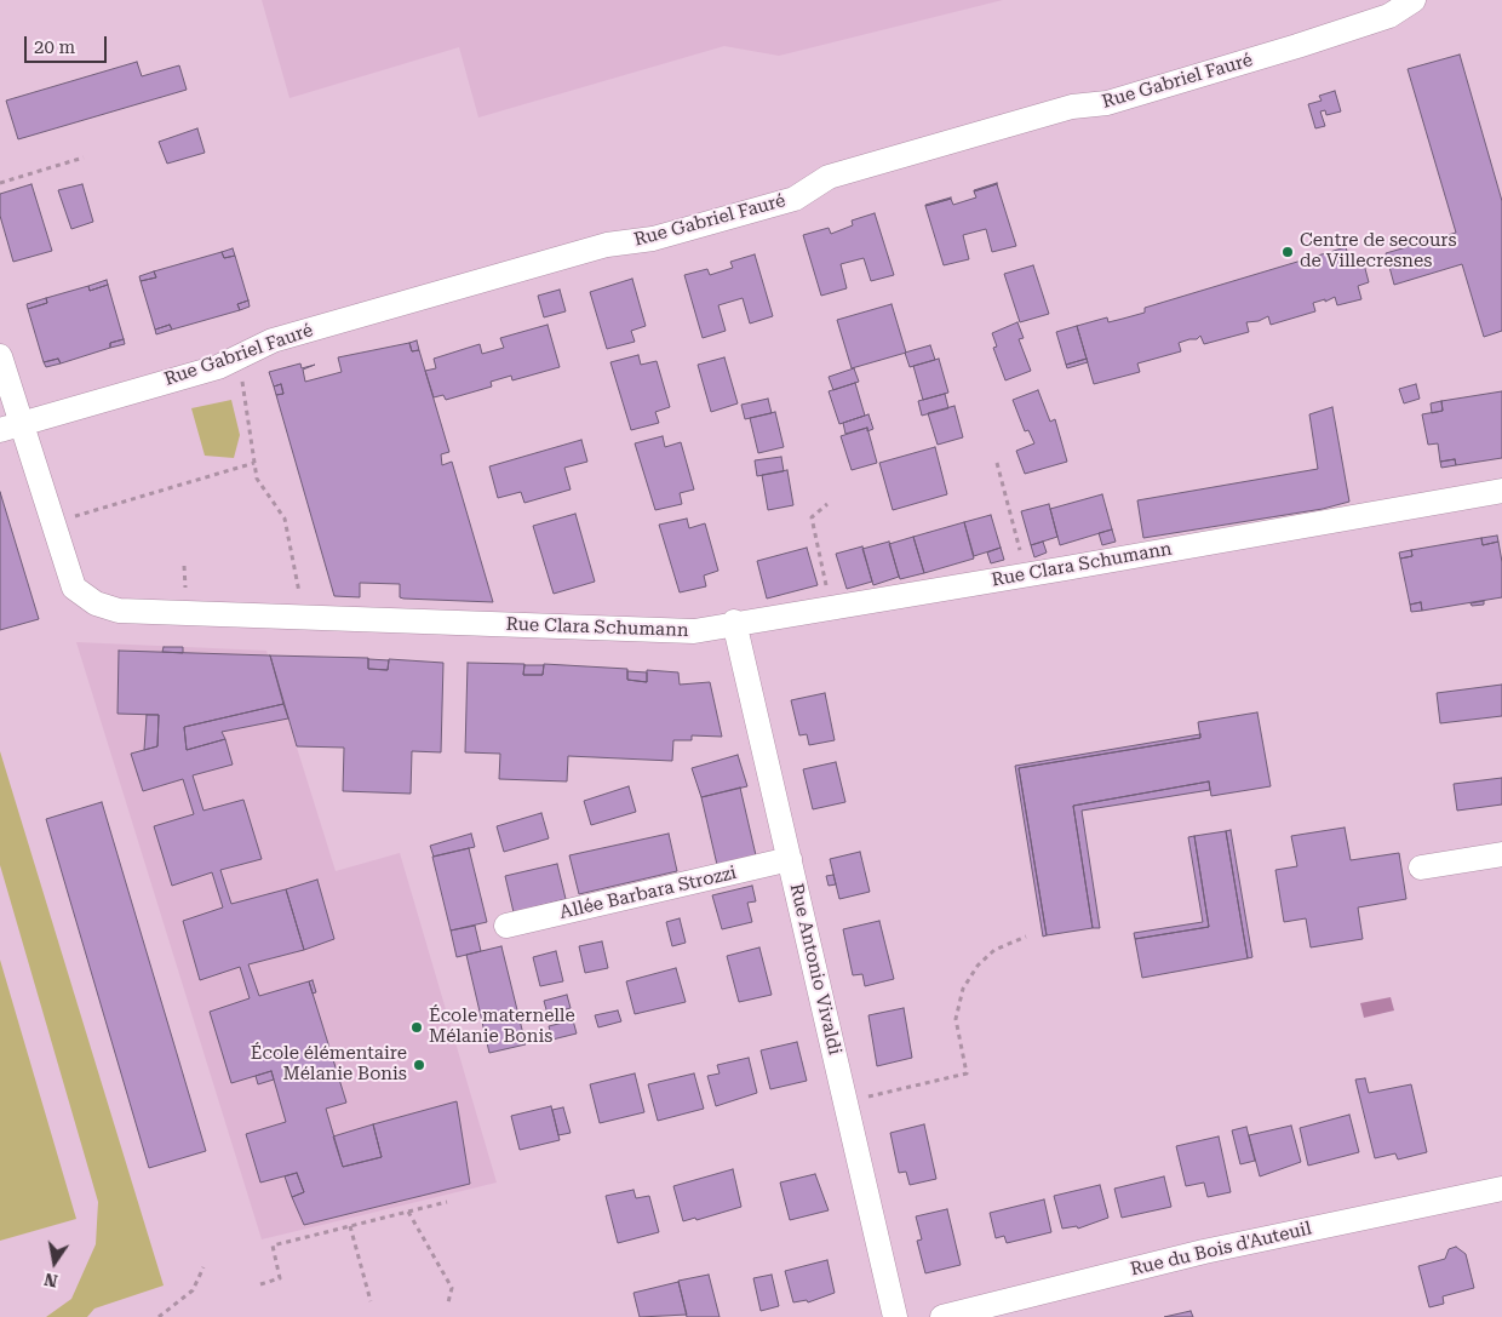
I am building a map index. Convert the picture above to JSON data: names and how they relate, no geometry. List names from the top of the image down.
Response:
{
  "streets": {
    "street": [
      "Rue Gabriel Fauré",
      "Rue Clara Schumann",
      "Allée Barbara Strozzi",
      "Rue Antonio Vivaldi",
      "Rue du Bois d'Auteuil"
    ]
  },
  "crossings": [
    ["Rue Gabriel Fauré", "Rue Clara Schumann"],
    ["Rue Clara Schumann", "Rue Antonio Vivaldi"],
    ["Allée Barbara Strozzi", "Rue Antonio Vivaldi"]
  ],
  "places": ["Centre de secours de Villecresnes", "École maternelle Mélanie Bonis", "École élémentaire Mélanie Bonis"],
  "scale_bar": "20 m",
  "north": "bottom"
}
